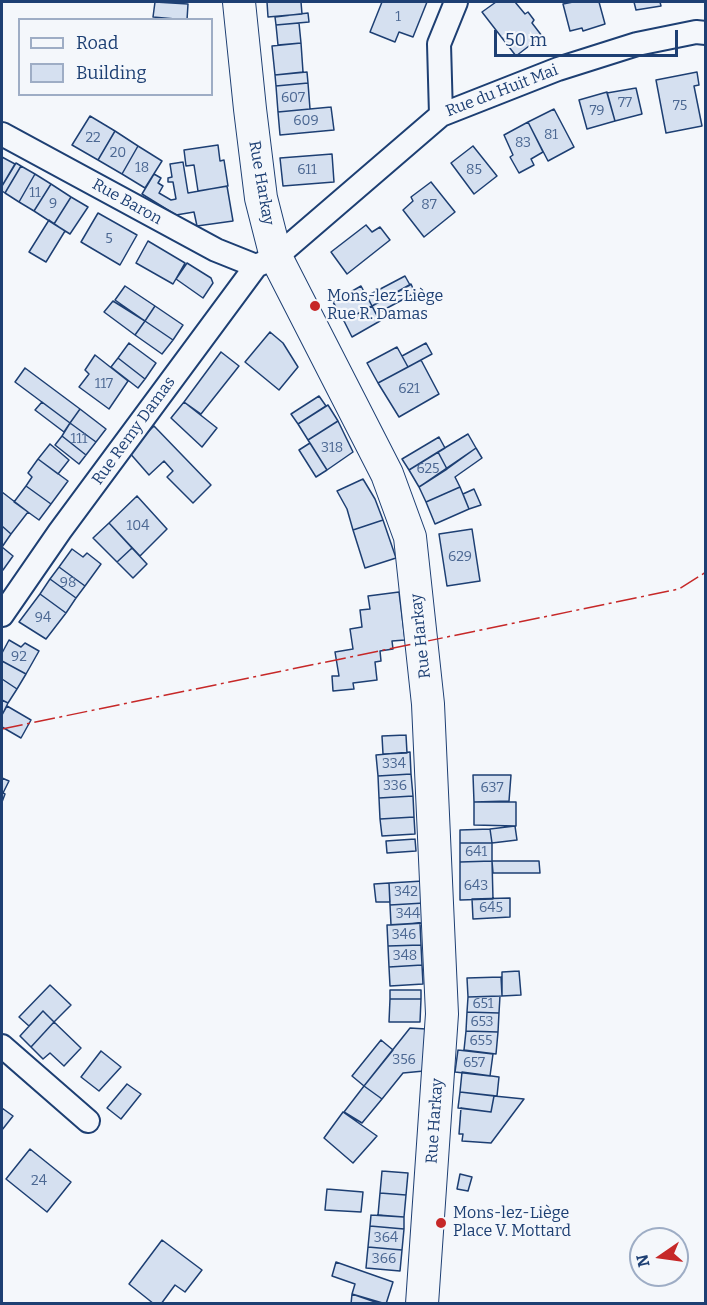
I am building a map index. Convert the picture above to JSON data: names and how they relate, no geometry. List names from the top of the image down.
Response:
{
  "streets": {
    "street": [
      "Rue du Huit Mai",
      "Rue Harkay",
      "Rue Baron",
      "Rue Remy Damas"
    ]
  },
  "crossings": [
    ["Rue du Huit Mai", "Rue Harkay"],
    ["Rue du Huit Mai", "Rue Baron"],
    ["Rue du Huit Mai", "Rue Remy Damas"],
    ["Rue Harkay", "Rue Baron"],
    ["Rue Harkay", "Rue Remy Damas"],
    ["Rue Baron", "Rue Remy Damas"]
  ],
  "places": ["Mons-lez-Liège Rue R. Damas", "Mons-lez-Liège Place V. Mottard"],
  "house_numbers": [
    "1",
    "607",
    "77",
    "75",
    "79",
    "609",
    "81",
    "22",
    "83",
    "20",
    "18",
    "611",
    "85",
    "11",
    "9",
    "87",
    "5",
    "117",
    "621",
    "111",
    "318",
    "625",
    "104",
    "629",
    "98",
    "94",
    "92",
    "334",
    "336",
    "637",
    "641",
    "643",
    "342",
    "645",
    "344",
    "346",
    "348",
    "651",
    "653",
    "655",
    "356",
    "657",
    "24",
    "364",
    "366"
  ],
  "legend": ["Road", "Building"],
  "scale_bar": "50 m",
  "north": "left"
}
